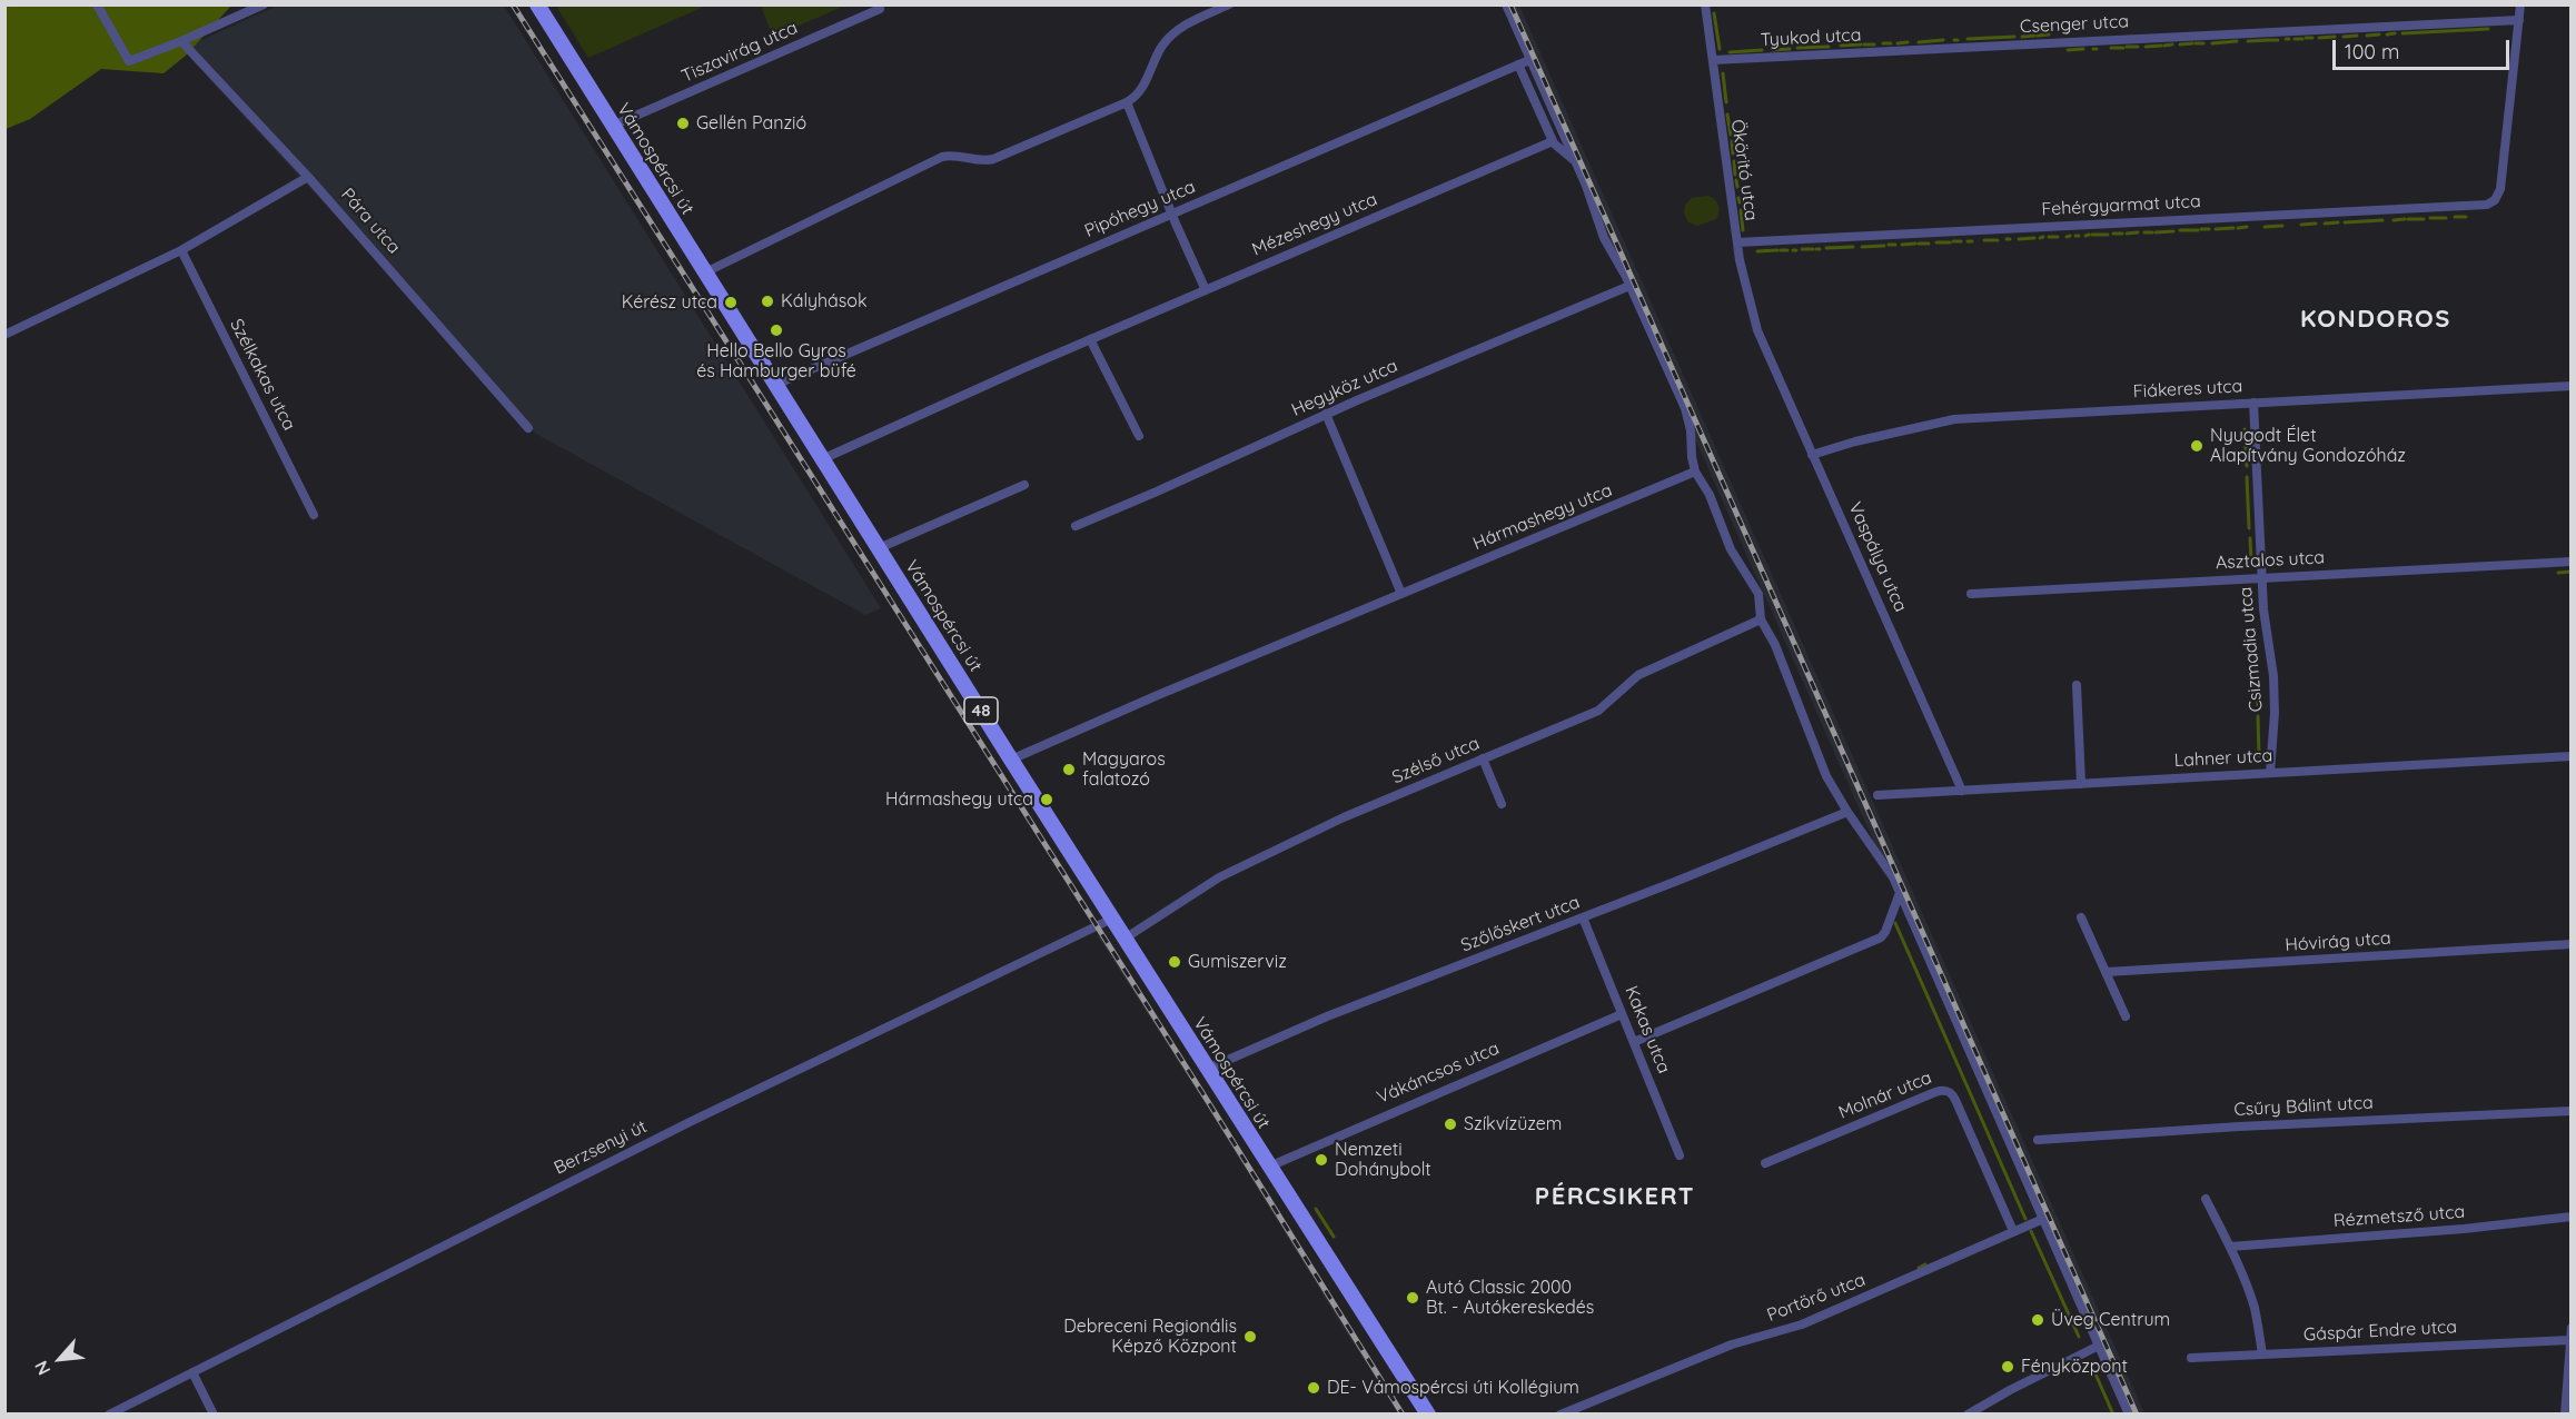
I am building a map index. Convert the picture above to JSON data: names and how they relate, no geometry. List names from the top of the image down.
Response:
{
  "streets": {
    "main road": ["Vámospércsi út", "48"],
    "street": [
      "Csenger utca",
      "Tyukod utca",
      "Tiszavirág utca",
      "Ököritó utca",
      "Fehérgyarmat utca",
      "Pipóhegy utca",
      "Pára utca",
      "Mézeshegy utca",
      "Szélkakas utca",
      "Hegyköz utca",
      "Fiákeres utca",
      "Hármashegy utca",
      "Vaspálya utca",
      "Asztalos utca",
      "Csizmadia utca",
      "Lahner utca",
      "Szélső utca",
      "Szőlőskert utca",
      "Hóvirág utca",
      "Kakas utca",
      "Vákáncsos utca",
      "Molnár utca",
      "Csűry Bálint utca",
      "Berzsenyi út",
      "Rézmetsző utca",
      "Portörő utca",
      "Gáspár Endre utca"
    ]
  },
  "crossings": [
    ["Csenger utca", "Tyukod utca"],
    ["Csenger utca", "Fehérgyarmat utca"],
    ["Tyukod utca", "Ököritó utca"],
    ["Tiszavirág utca", "Vámospércsi út"],
    ["Vámospércsi út", "Pipóhegy utca"],
    ["Vámospércsi út", "Mézeshegy utca"],
    ["Vámospércsi út", "Hármashegy utca"],
    ["Vámospércsi út", "Szélső utca"],
    ["Vámospércsi út", "Szőlőskert utca"],
    ["Vámospércsi út", "Vákáncsos utca"],
    ["Vámospércsi út", "Berzsenyi út"],
    ["Ököritó utca", "Fehérgyarmat utca"],
    ["Ököritó utca", "Vaspálya utca"],
    ["Fiákeres utca", "Vaspálya utca"],
    ["Fiákeres utca", "Csizmadia utca"],
    ["Vaspálya utca", "Lahner utca"],
    ["Asztalos utca", "Csizmadia utca"],
    ["Csizmadia utca", "Lahner utca"],
    ["Szőlőskert utca", "Kakas utca"],
    ["Kakas utca", "Vákáncsos utca"],
    ["Molnár utca", "Portörő utca"]
  ],
  "districts": ["KONDOROS", "PÉRCSIKERT"],
  "places": [
    "Gellén Panzió",
    "Kályhások",
    "Kérész utca",
    "Hello Bello Gyros és Hamburger büfé",
    "Nyugodt Élet Alapítvány Gondozóház",
    "Magyaros falatozó",
    "Hármashegy utca",
    "Gumiszerviz",
    "Szíkvízüzem",
    "Nemzeti Dohánybolt",
    "Autó Classic 2000 Bt. - Autókereskedés",
    "Üveg Centrum",
    "Debreceni Regionális Képző Központ",
    "Fényközpont",
    "DE- Vámospércsi úti Kollégium"
  ],
  "scale_bar": "100 m",
  "north": "bottom left"
}
